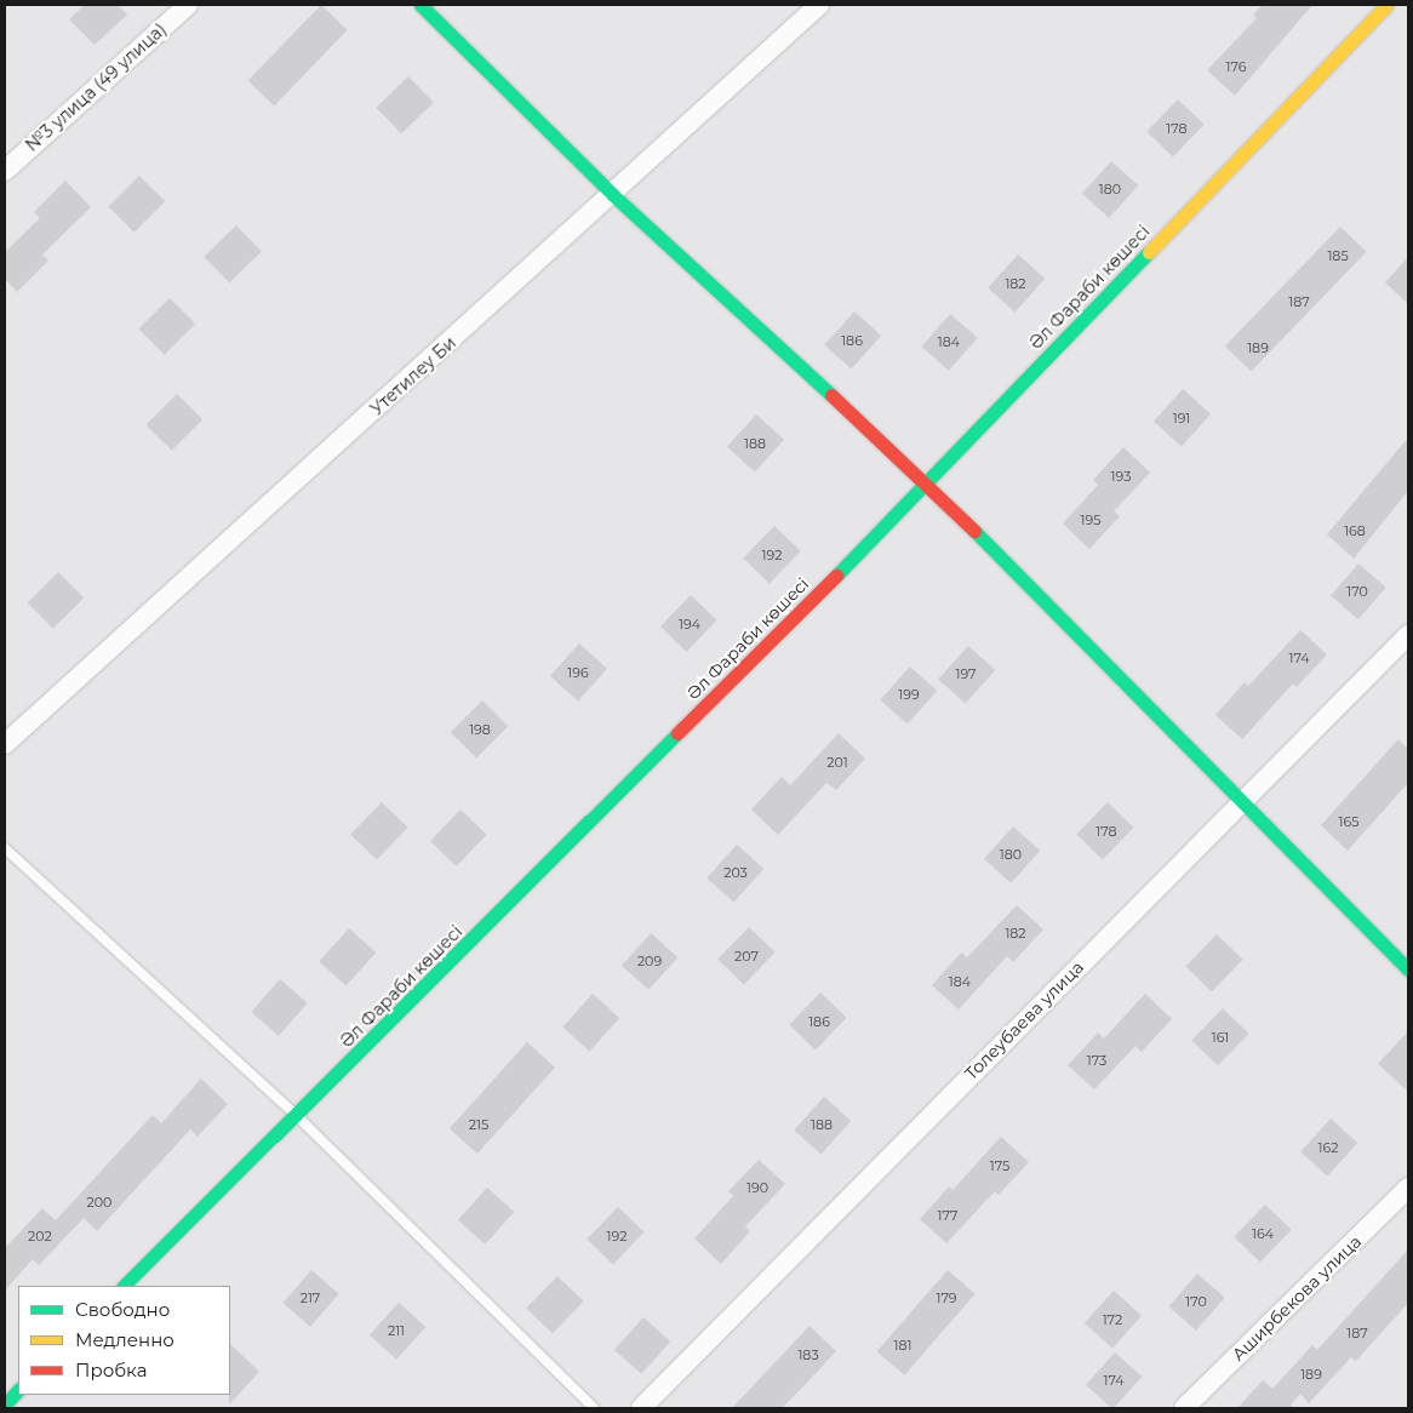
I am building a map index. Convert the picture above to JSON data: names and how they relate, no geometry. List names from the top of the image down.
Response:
{
  "streets": {
    "street": [
      "№3 улица (49 улица)",
      "Әл Фараби көшесі",
      "Утетилеу Би",
      "Толеубаева улица",
      "Аширбекова улица"
    ]
  },
  "house_numbers": [
    "176",
    "178",
    "180",
    "185",
    "182",
    "187",
    "186",
    "184",
    "189",
    "191",
    "188",
    "193",
    "195",
    "168",
    "192",
    "170",
    "194",
    "174",
    "196",
    "197",
    "199",
    "198",
    "201",
    "165",
    "178",
    "180",
    "203",
    "182",
    "207",
    "209",
    "184",
    "186",
    "161",
    "173",
    "215",
    "188",
    "162",
    "175",
    "190",
    "200",
    "177",
    "164",
    "202",
    "192",
    "217",
    "179",
    "170",
    "172",
    "211",
    "187",
    "181",
    "183",
    "189",
    "174"
  ],
  "legend": ["Свободно", "Медленно", "Пробка"]
}
